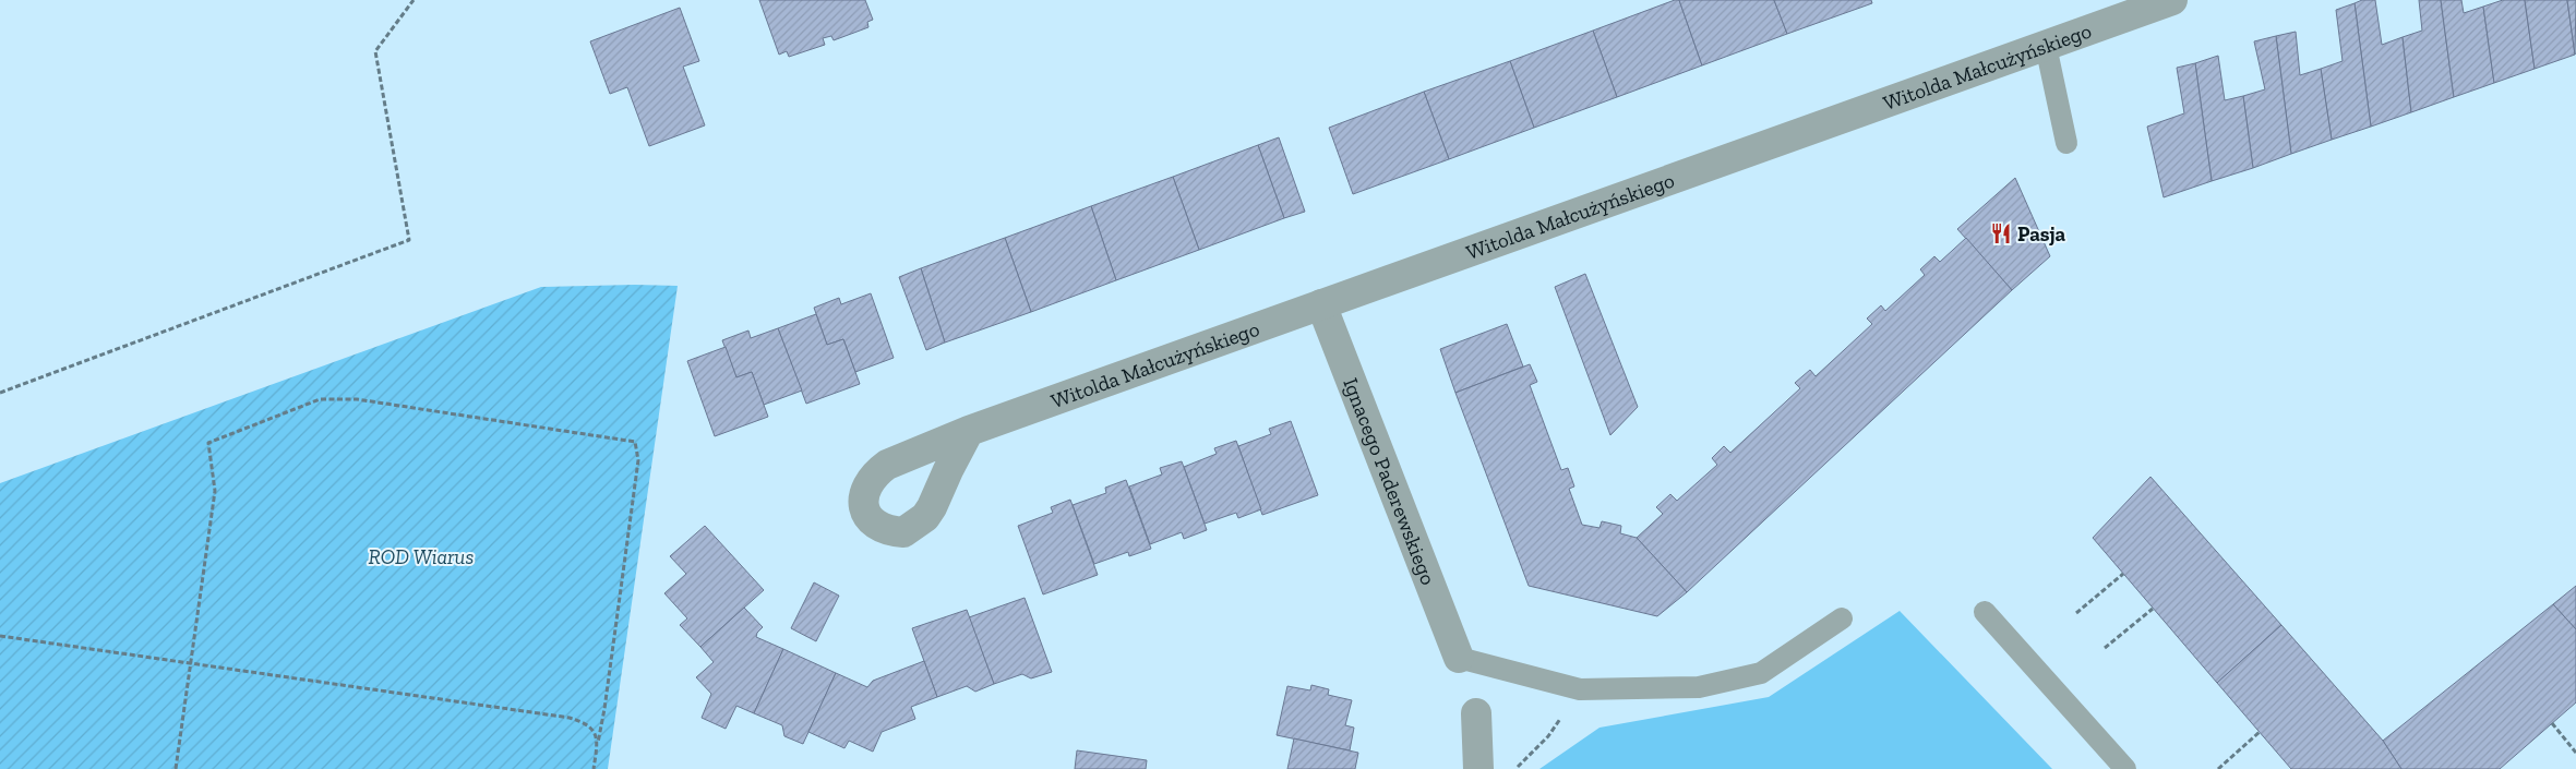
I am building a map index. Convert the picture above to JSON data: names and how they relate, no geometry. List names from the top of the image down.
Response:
{
  "streets": {
    "street": ["Witolda Małcużyńskiego", "Ignacego Paderewskiego"]
  },
  "crossings": [
    ["Witolda Małcużyńskiego", "Ignacego Paderewskiego"]
  ],
  "parks": ["ROD Wiarus"],
  "places": {
    "restaurant": ["Pasja"]
  }
}
